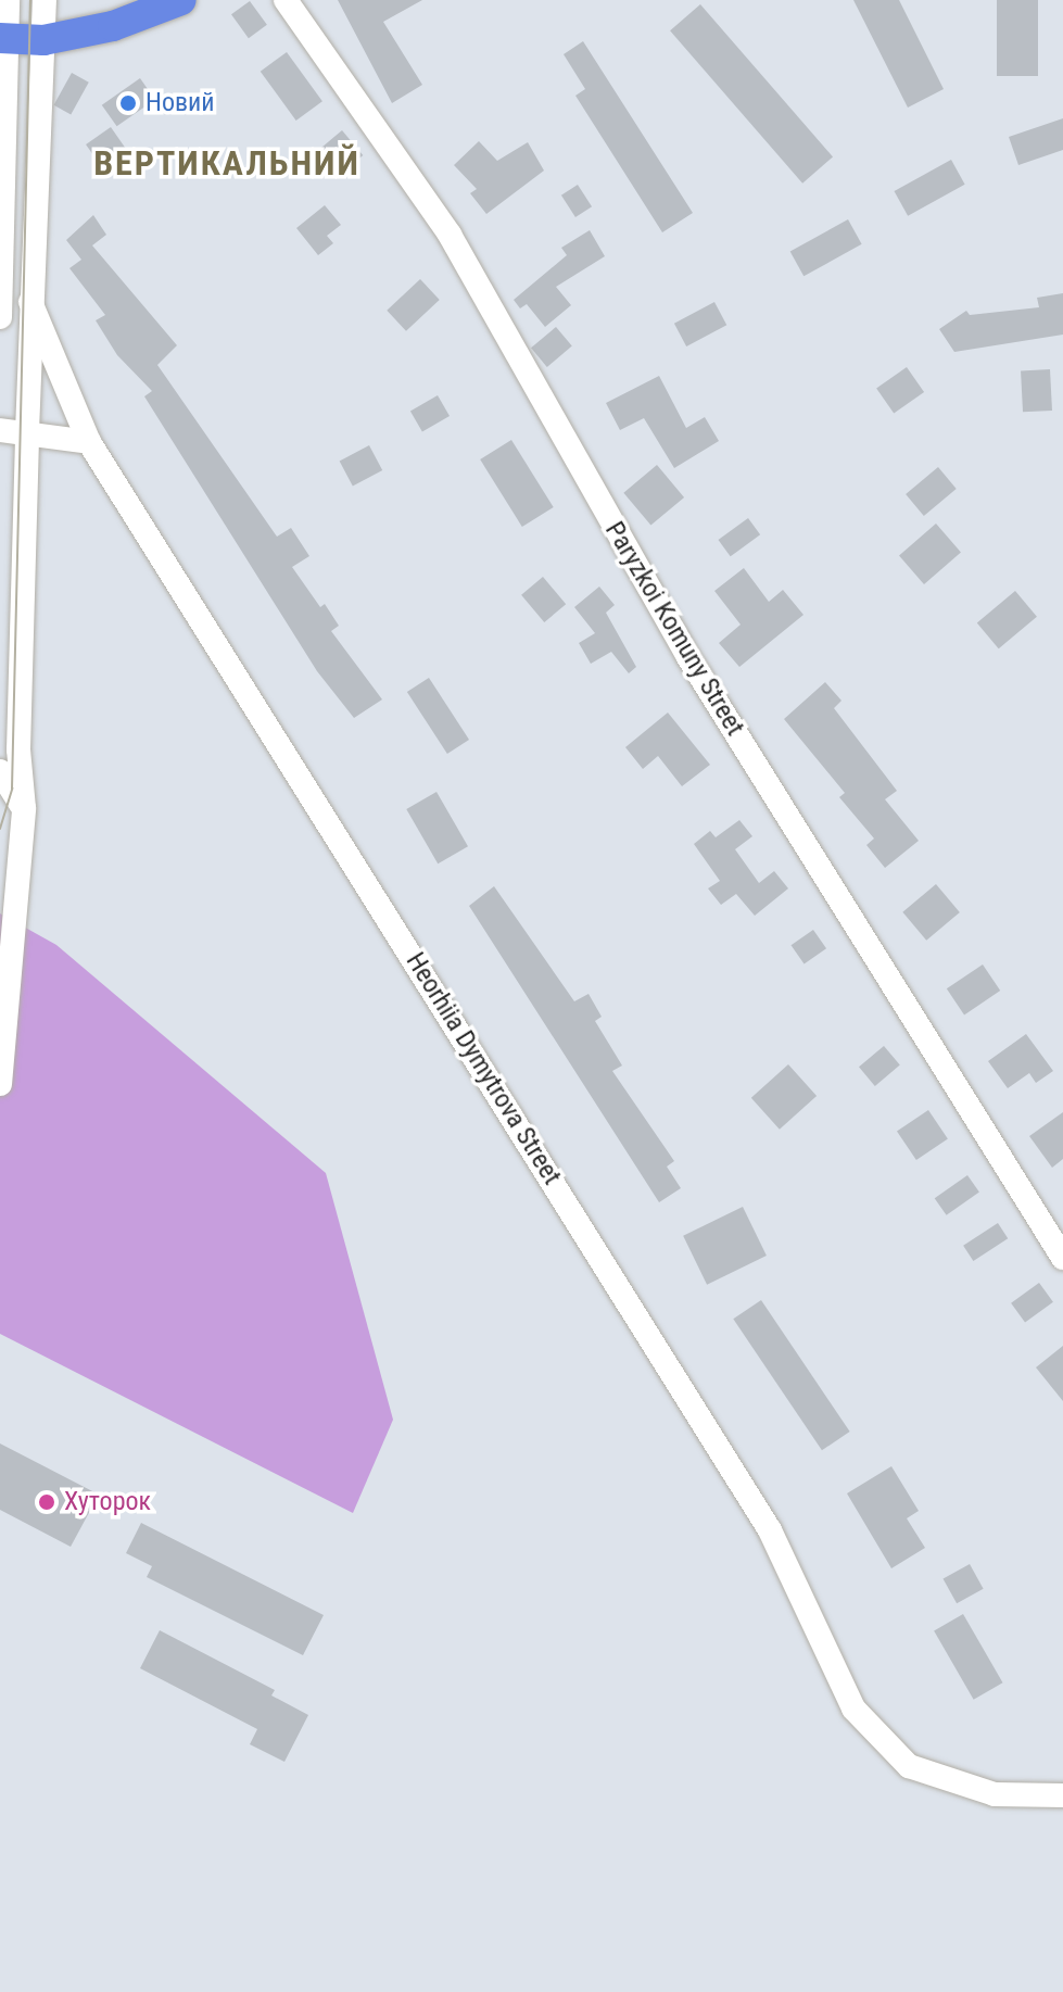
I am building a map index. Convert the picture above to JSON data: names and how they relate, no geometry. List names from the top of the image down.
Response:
{
  "streets": {
    "street": ["Paryzkoi Komuny Street", "Heorhiia Dymytrova Street"]
  },
  "districts": ["ВЕРТИКАЛЬНИЙ"],
  "places": ["Новий", "Хуторок"]
}
